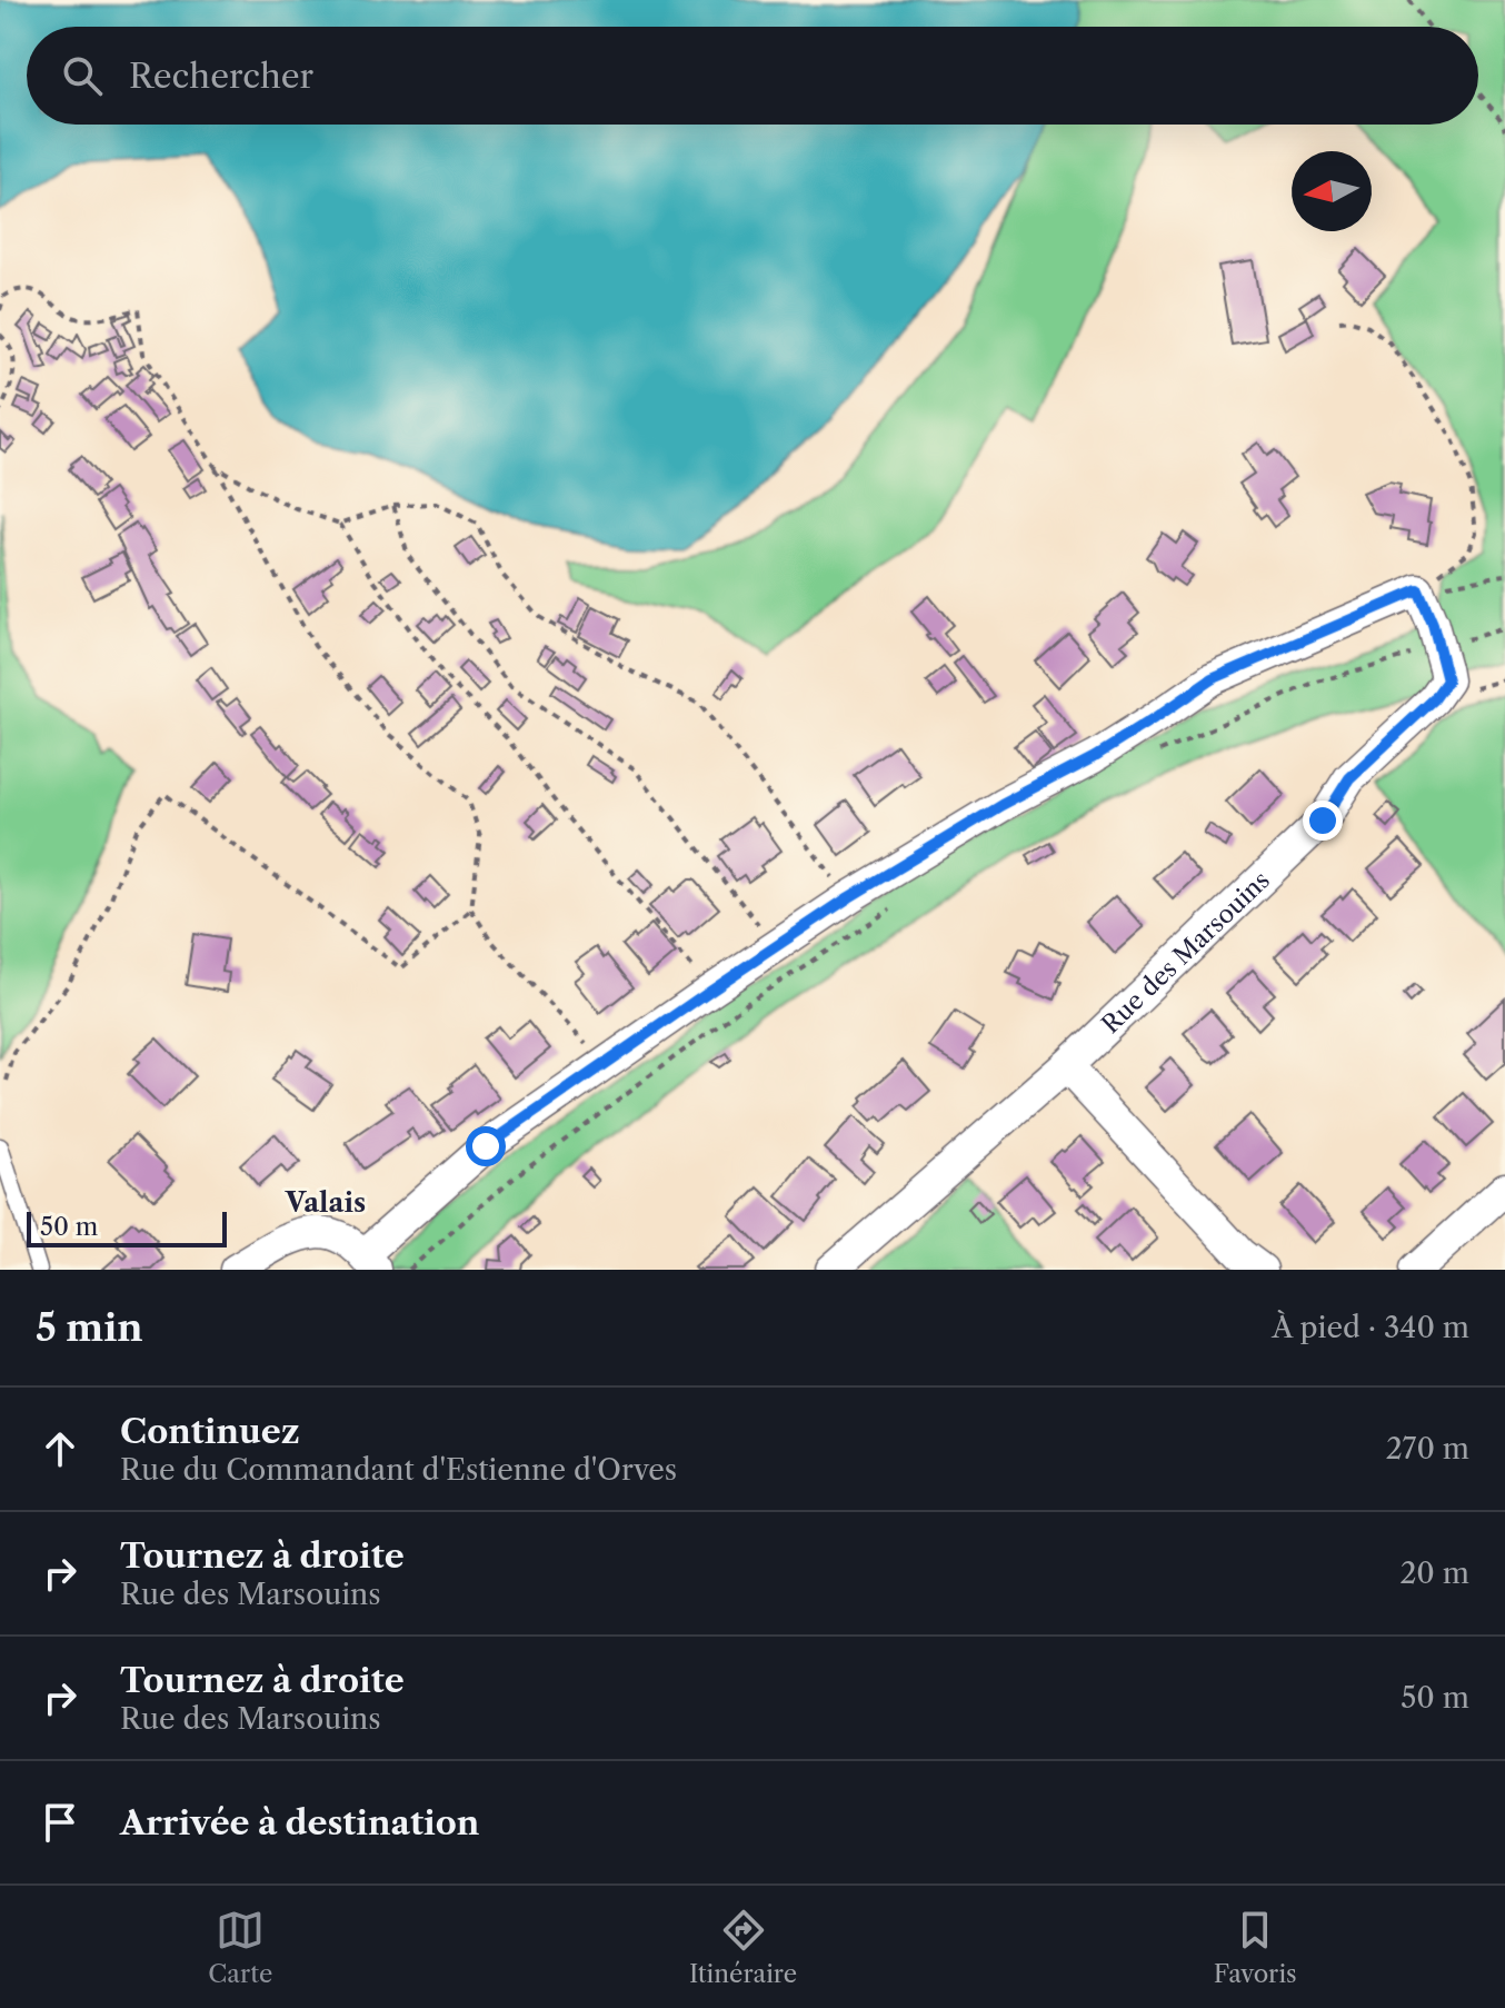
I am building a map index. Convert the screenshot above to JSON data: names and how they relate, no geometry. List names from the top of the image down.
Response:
{
  "streets": {
    "street": ["Rue des Marsouins"]
  },
  "districts": ["Valais"],
  "scale_bar": "50 m",
  "north": "left",
  "page": {
    "search": "Rechercher",
    "scale": "50 m",
    "heading": ["5 min", "À pied · 340 m"],
    "list": [
      ["Continuez", "Rue du Commandant d'Estienne d'Orves", "270 m"],
      ["Tournez à droite", "Rue des Marsouins", "20 m"],
      ["Tournez à droite", "Rue des Marsouins", "50 m"],
      "Arrivée à destination"
    ],
    "nav": ["Carte", "Itinéraire", "Favoris"]
  }
}
